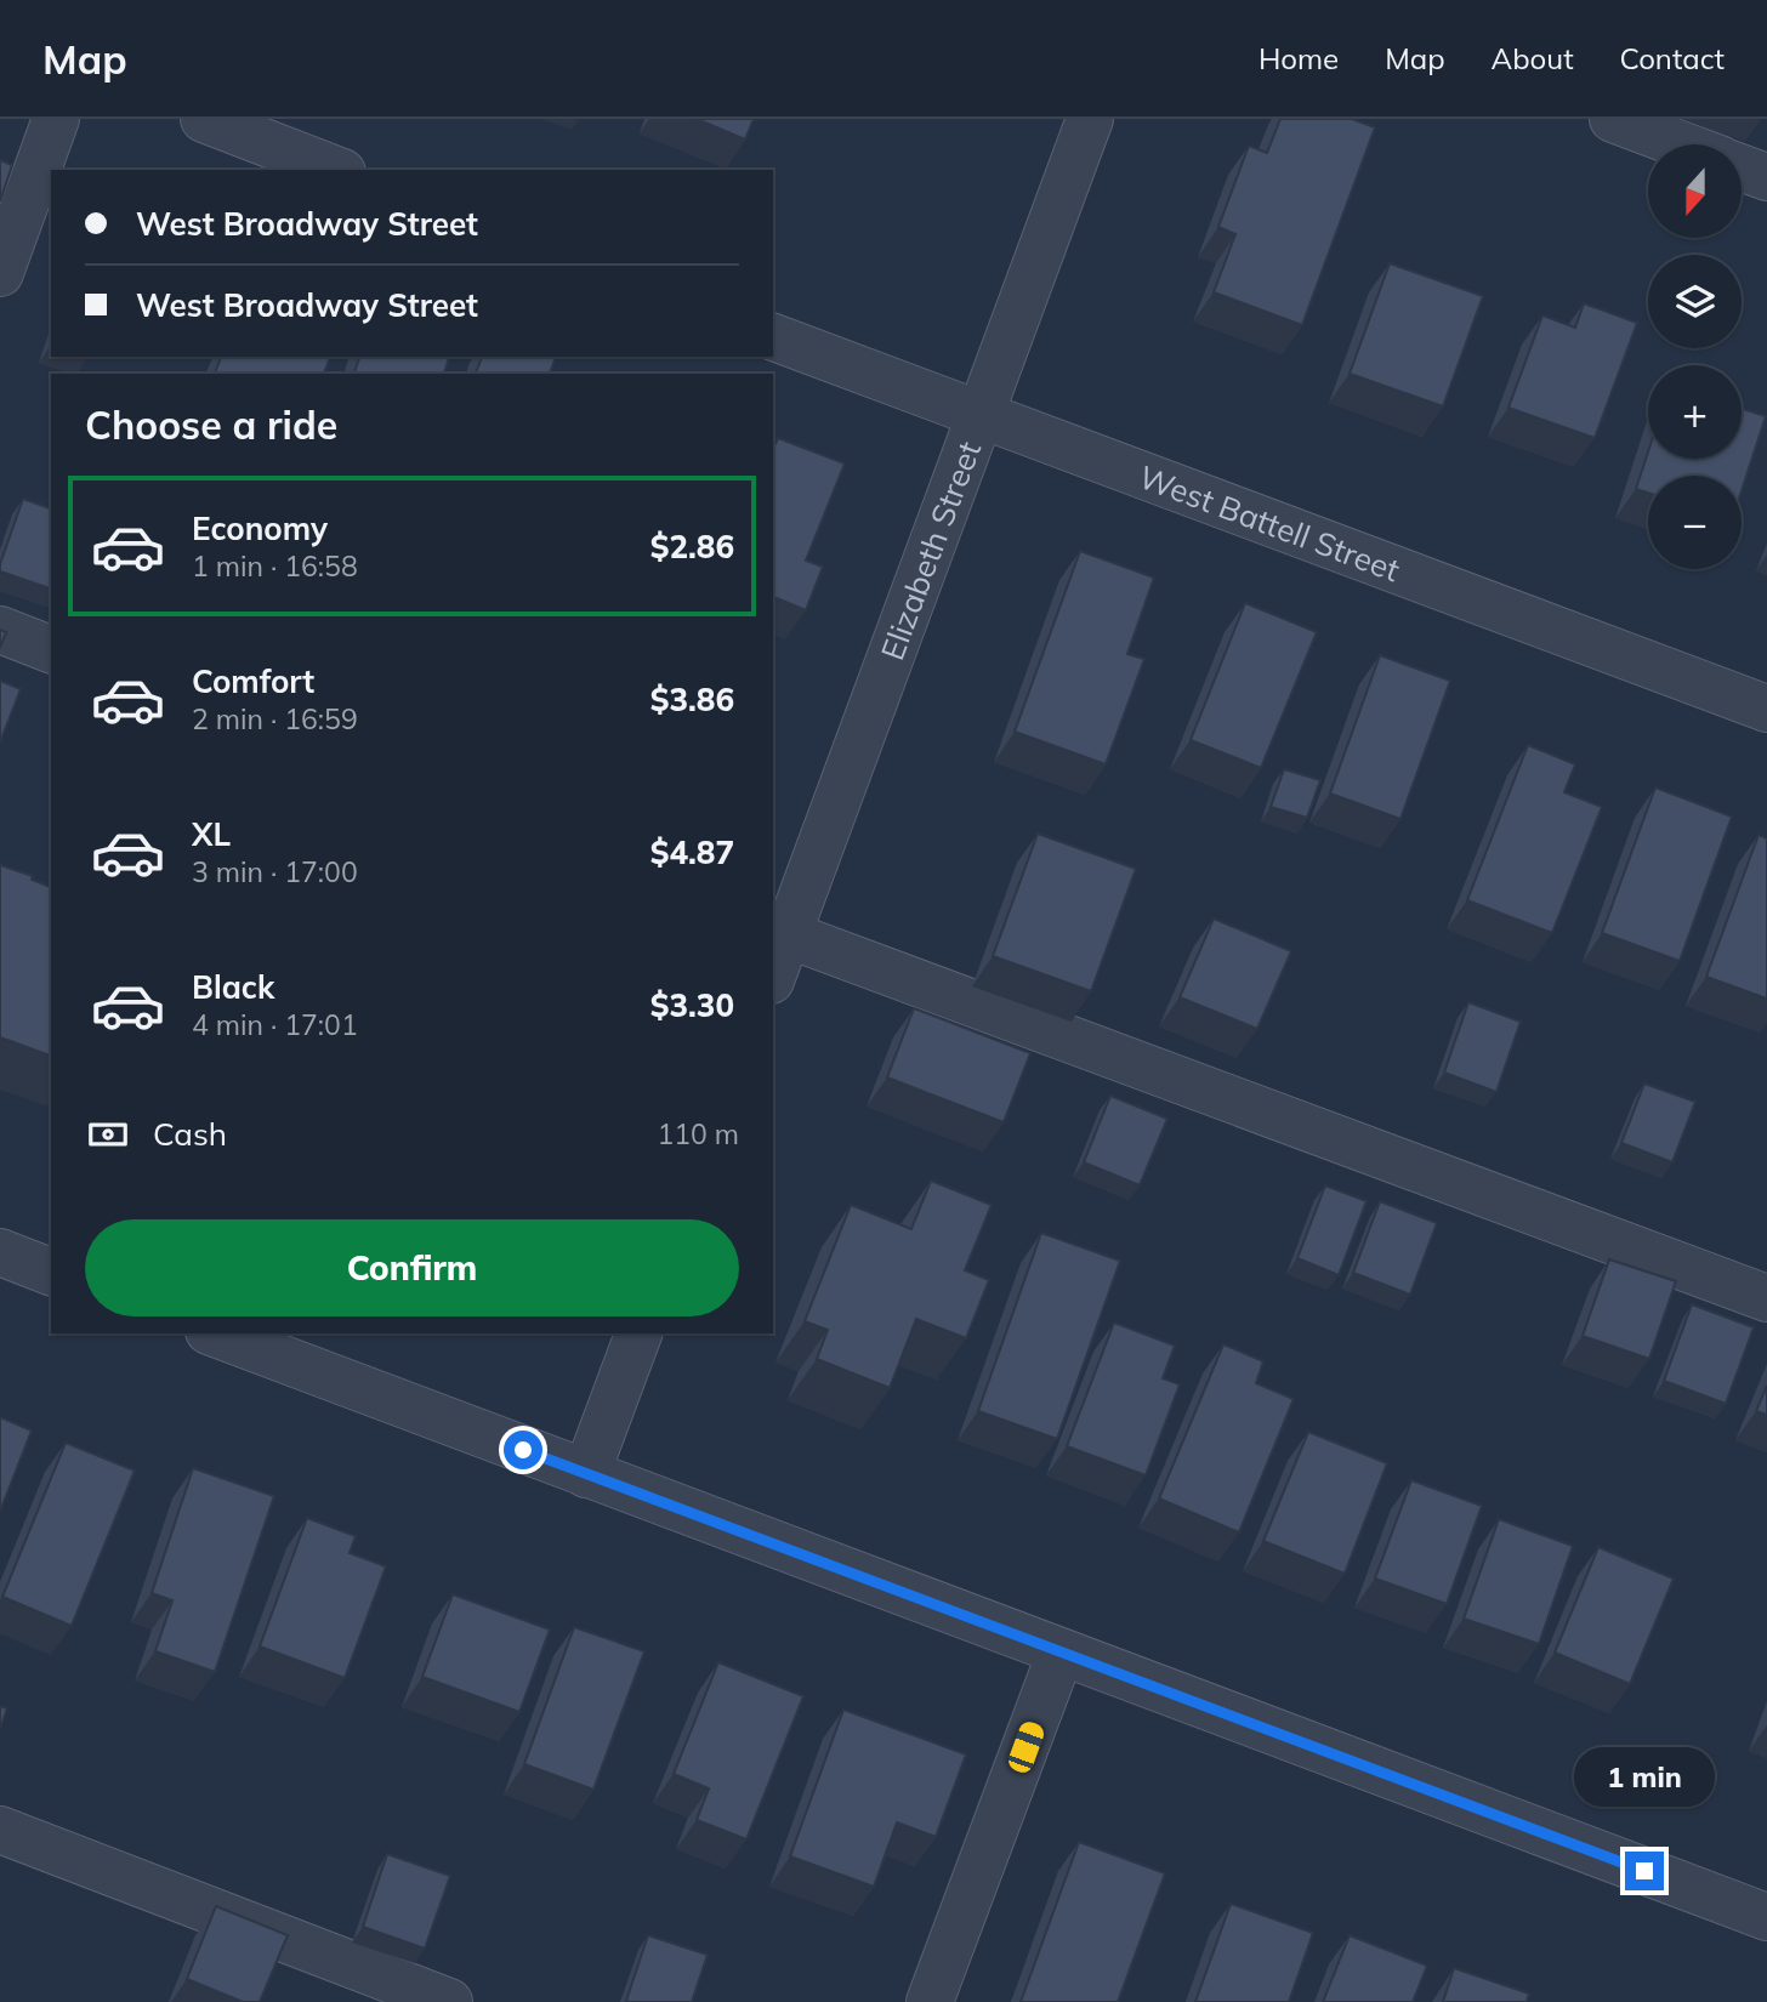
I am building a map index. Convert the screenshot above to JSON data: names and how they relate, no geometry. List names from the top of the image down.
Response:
{
  "streets": {
    "street": ["West Battell Street", "Elizabeth Street"]
  },
  "crossings": [
    ["West Battell Street", "Elizabeth Street"]
  ],
  "north": "bottom",
  "page": {
    "header": "Map",
    "nav": [
      "Home",
      "Map",
      "About",
      "Contact"
    ],
    "map_buttons": ["+", "−"],
    "banner": ["West Broadway Street", "West Broadway Street"],
    "heading": "Choose a ride",
    "list": [
      {
        "name": "Economy",
        "note": "1 min · 16:58",
        "value": "$2.86"
      },
      {
        "name": "Comfort",
        "note": "2 min · 16:59",
        "value": "$3.86"
      },
      {
        "name": "XL",
        "note": "3 min · 17:00",
        "value": "$4.87"
      },
      {
        "name": "Black",
        "note": "4 min · 17:01",
        "value": "$3.30"
      }
    ],
    "pay": ["Cash", "110 m"],
    "buttons": "Confirm",
    "bubble": "1 min"
  }
}
